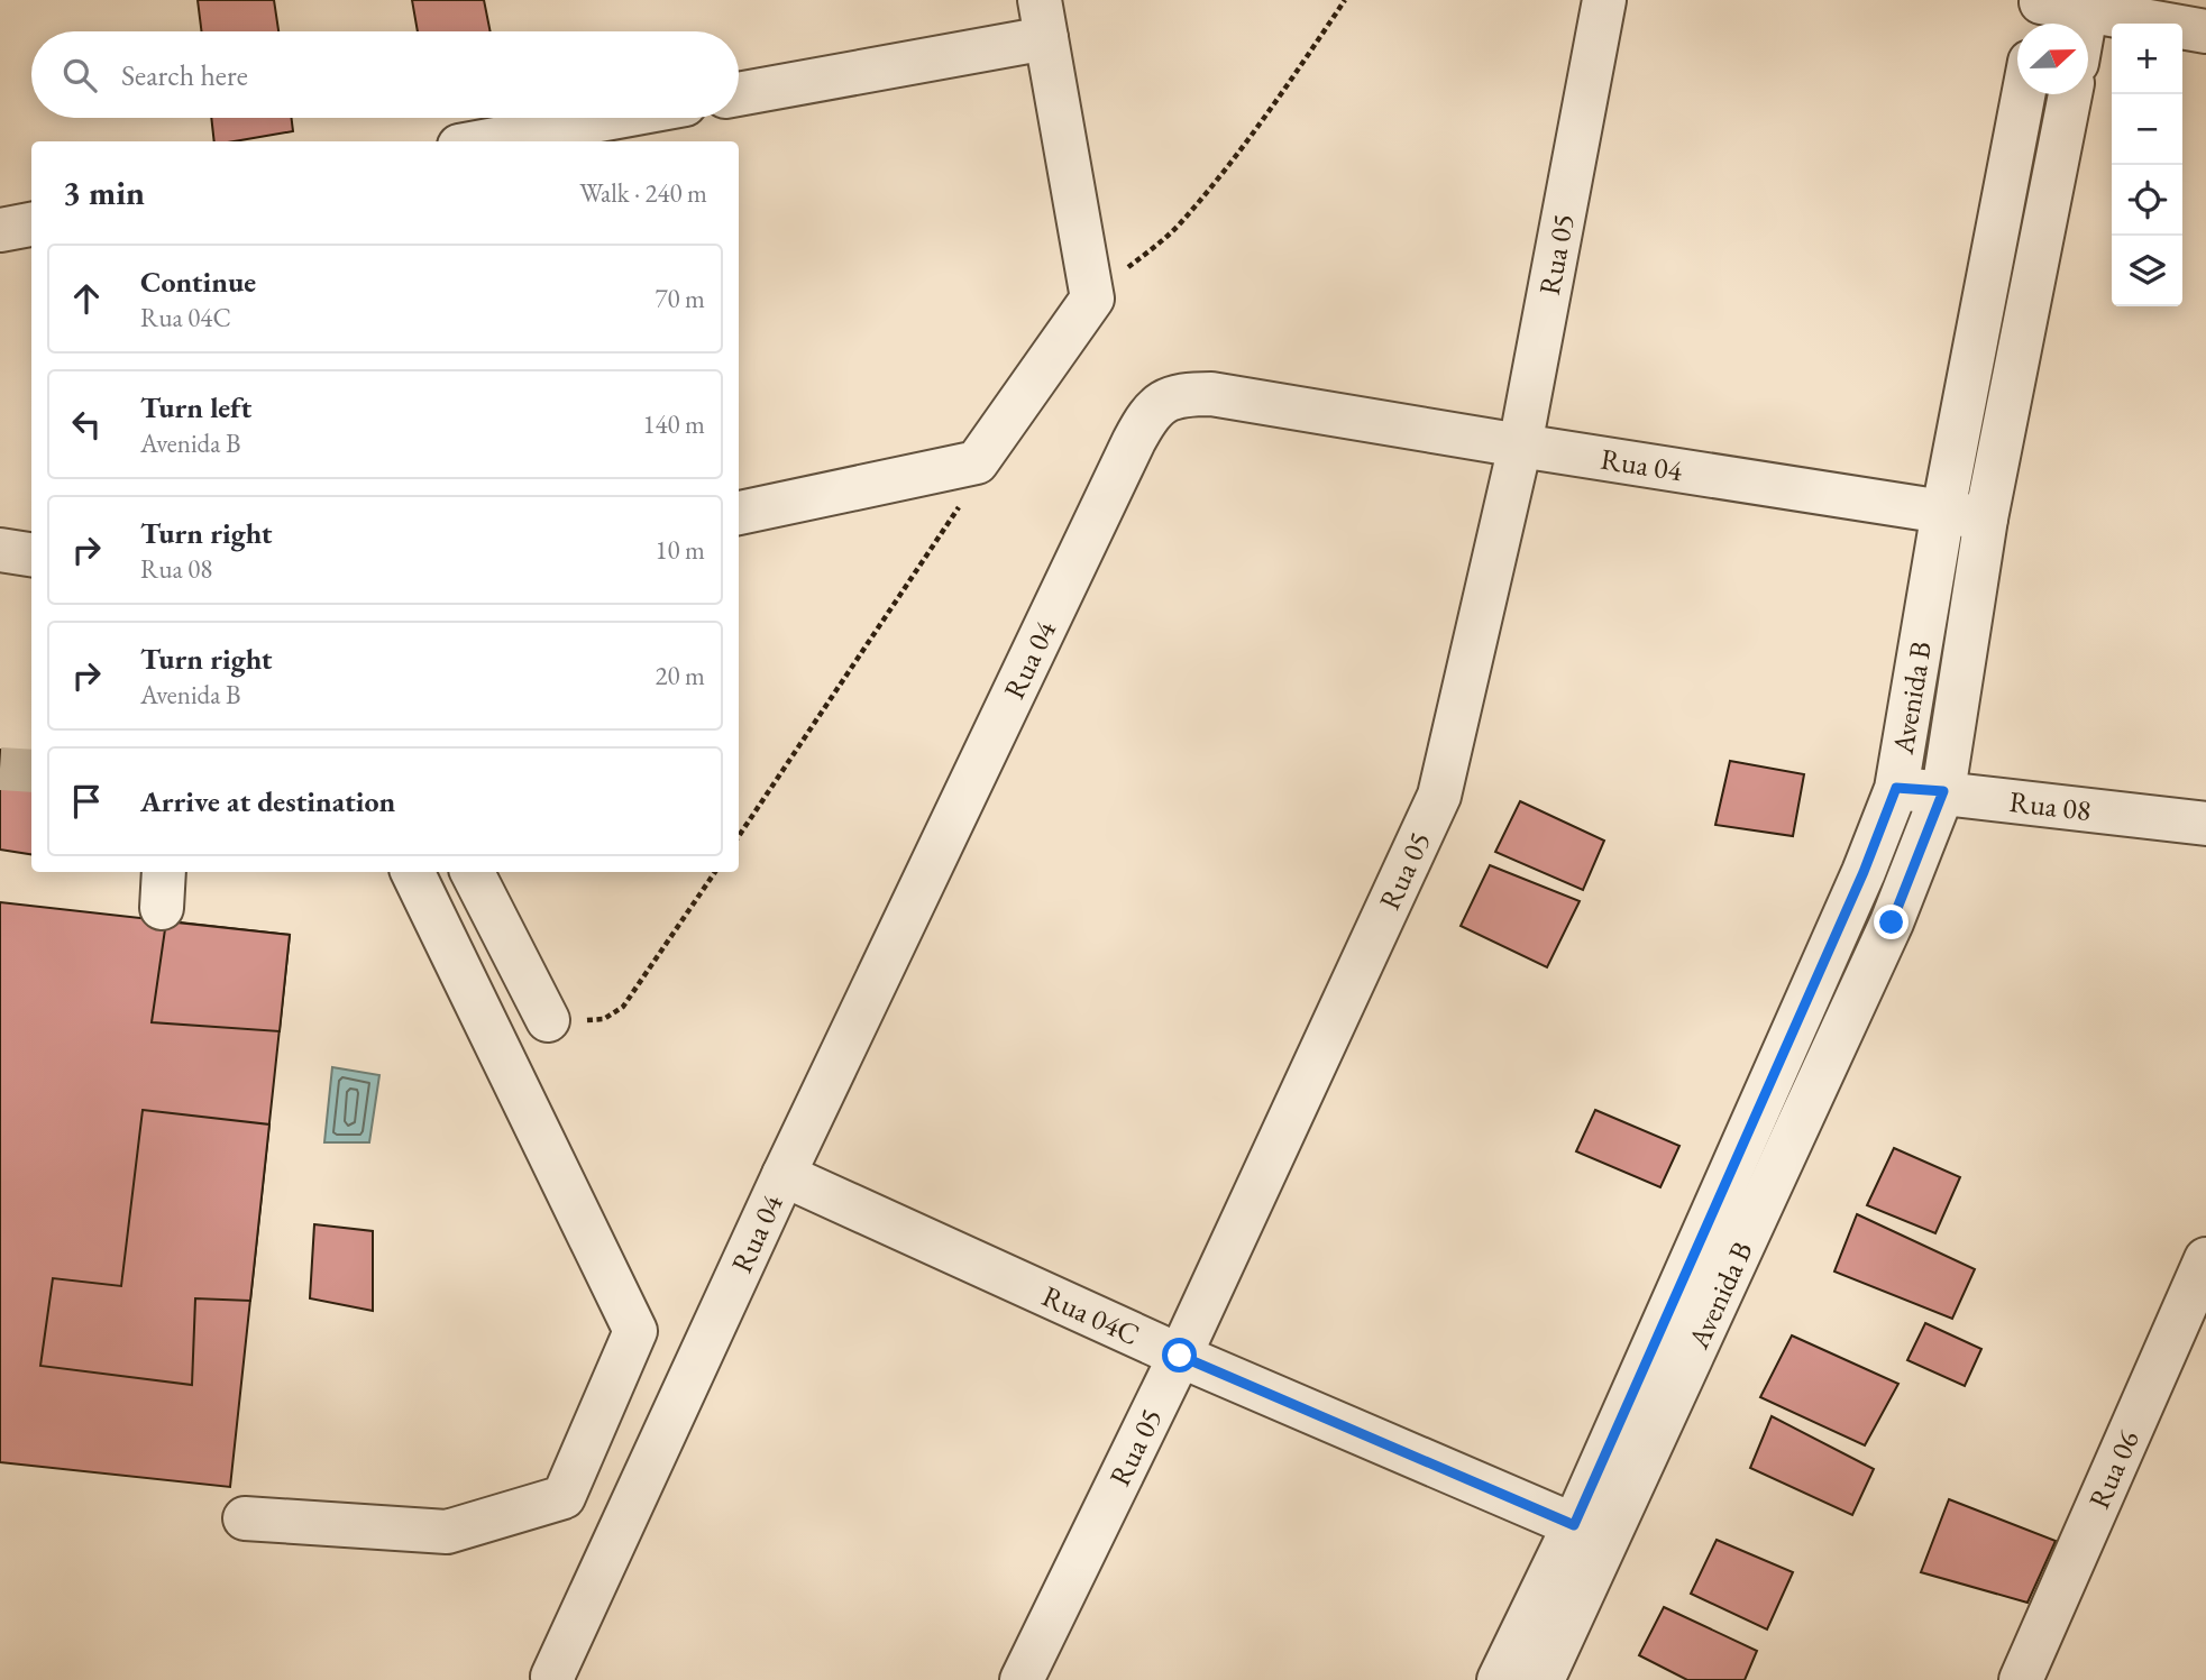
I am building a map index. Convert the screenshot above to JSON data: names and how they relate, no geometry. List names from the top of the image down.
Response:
{
  "streets": {
    "street": [
      "Rua 05",
      "Rua 04",
      "Avenida B",
      "Rua 08",
      "Rua 04C",
      "Rua 06"
    ]
  },
  "crossings": [
    ["Rua 05", "Rua 04"],
    ["Rua 05", "Rua 04C"],
    ["Rua 04", "Avenida B"],
    ["Rua 04", "Rua 04C"],
    ["Avenida B", "Rua 08"],
    ["Avenida B", "Rua 04C"]
  ],
  "north": "right",
  "page": {
    "map_buttons": ["+", "−"],
    "search": "Search here",
    "heading": ["3 min", "Walk · 240 m"],
    "list": [
      ["Continue", "Rua 04C", "70 m"],
      ["Turn left", "Avenida B", "140 m"],
      ["Turn right", "Rua 08", "10 m"],
      ["Turn right", "Avenida B", "20 m"],
      "Arrive at destination"
    ]
  }
}
